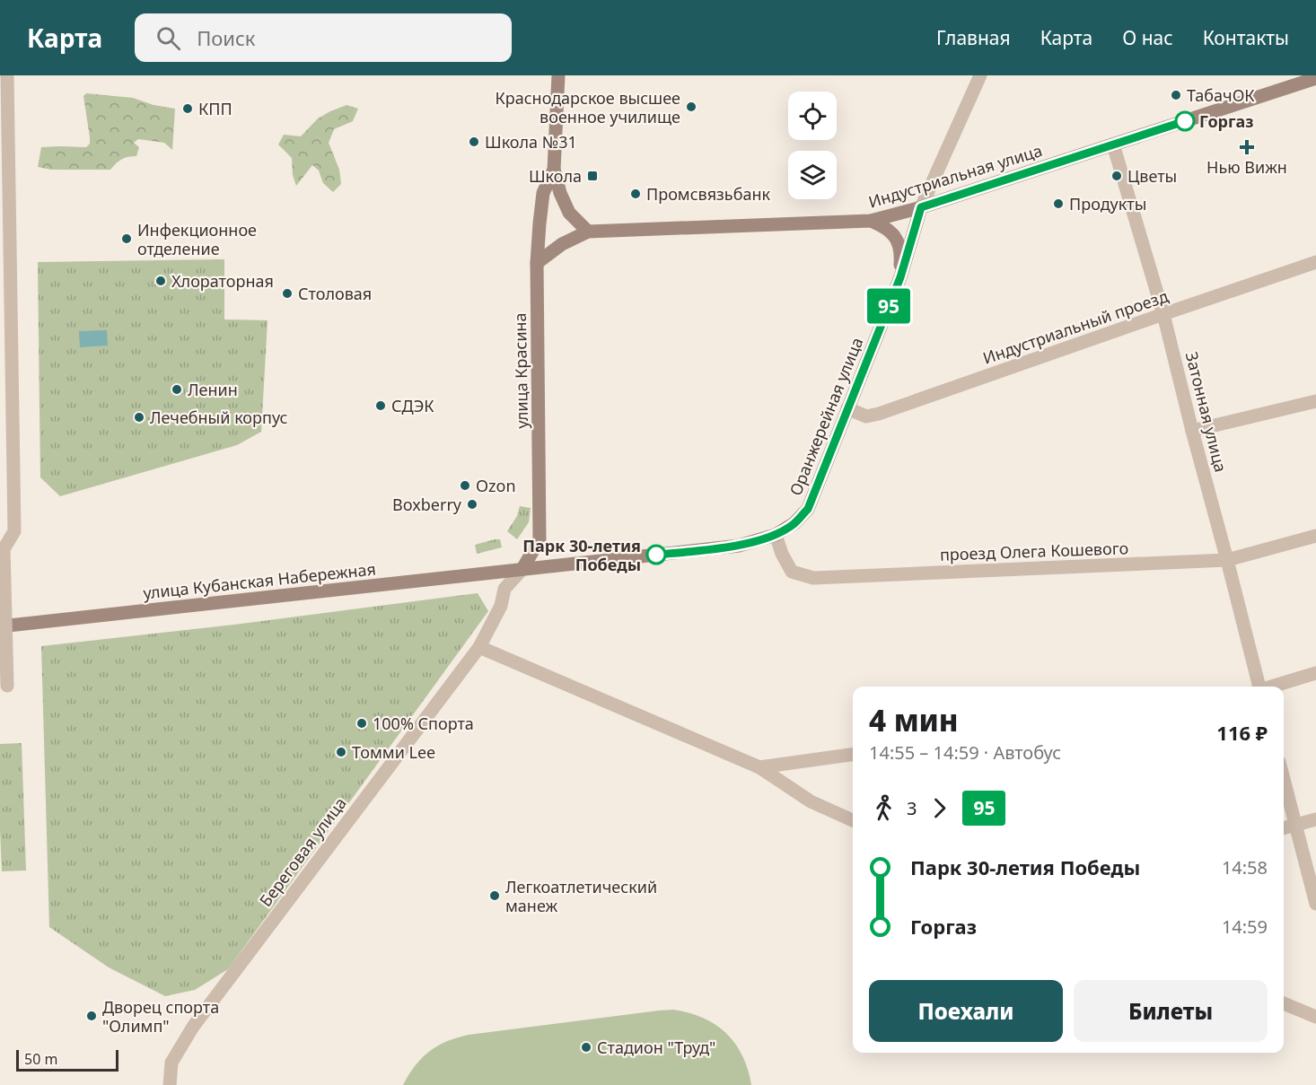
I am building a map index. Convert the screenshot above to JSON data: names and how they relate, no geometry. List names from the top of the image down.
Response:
{
  "streets": {
    "main road": [
      "Индустриальная улица",
      "улица Красина",
      "Оранжерейная улица",
      "улица Кубанская Набережная"
    ],
    "street": [
      "Индустриальный проезд",
      "Затонная улица",
      "проезд Олега Кошевого",
      "Береговая улица"
    ]
  },
  "crossings": [
    ["Индустриальная улица", "улица Красина"],
    ["Индустриальная улица", "Затонная улица"],
    ["Индустриальная улица", "Оранжерейная улица"],
    ["Индустриальный проезд", "Затонная улица"],
    ["Индустриальный проезд", "Оранжерейная улица"],
    ["улица Красина", "Оранжерейная улица"],
    ["улица Красина", "улица Кубанская Набережная"],
    ["улица Красина", "Береговая улица"],
    ["Затонная улица", "проезд Олега Кошевого"],
    ["Оранжерейная улица", "проезд Олега Кошевого"],
    ["Оранжерейная улица", "улица Кубанская Набережная"],
    ["Оранжерейная улица", "Береговая улица"],
    ["улица Кубанская Набережная", "Береговая улица"]
  ],
  "places": {
    "other": [
      "ТабачОК",
      "Краснодарское высшее военное училище",
      "КПП",
      "Горгаз",
      "Школа №31",
      "Цветы",
      "Промсвязьбанк",
      "Продукты",
      "Инфекционное отделение",
      "Хлораторная",
      "Столовая",
      "Ленин",
      "СДЭК",
      "Лечебный корпус",
      "Ozon",
      "Boxberry",
      "Парк 30-летия Победы",
      "100% Спорта",
      "Томми Lee",
      "Легкоатлетический манеж",
      "Дворец спорта \"Олимп\"",
      "Стадион \"Труд\""
    ],
    "health": ["Нью Вижн"],
    "transit": ["Школа"]
  },
  "lines": ["bus line 95"],
  "scale_bar": "50 m",
  "page": {
    "header": "Карта",
    "search": "Поиск",
    "nav": [
      "Главная",
      "Карта",
      "О нас",
      "Контакты"
    ],
    "on_map": "95",
    "heading": ["4 мин", "14:55 – 14:59 · Автобус", "116 ₽"],
    "legs": ["3", "95"],
    "list": [
      {
        "name": "Парк 30-летия Победы",
        "value": "14:58"
      },
      {
        "name": "Горгаз",
        "value": "14:59"
      }
    ],
    "buttons": ["Поехали", "Билеты"],
    "scale": "50 m"
  }
}
